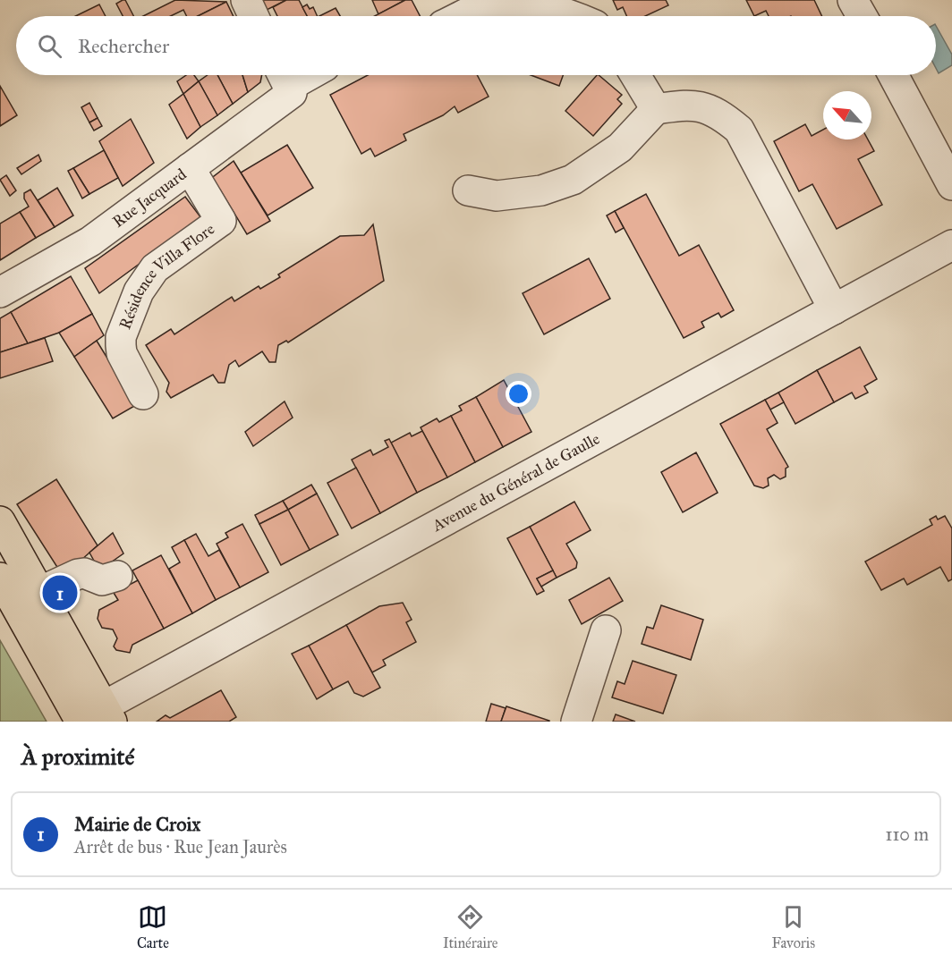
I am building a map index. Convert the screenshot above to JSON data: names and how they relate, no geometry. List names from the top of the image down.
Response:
{
  "streets": {
    "street": ["Rue Jacquard", "Résidence Villa Flore", "Avenue du Général de Gaulle"]
  },
  "crossings": [
    ["Rue Jacquard", "Résidence Villa Flore"]
  ],
  "north": "top left",
  "page": {
    "search": "Rechercher",
    "pins": "1",
    "heading": "À proximité",
    "list": [
      {
        "mark": "1",
        "name": "Mairie de Croix",
        "note": "Arrêt de bus · Rue Jean Jaurès",
        "value": "110 m"
      }
    ],
    "nav": ["Carte", "Itinéraire", "Favoris"]
  }
}
